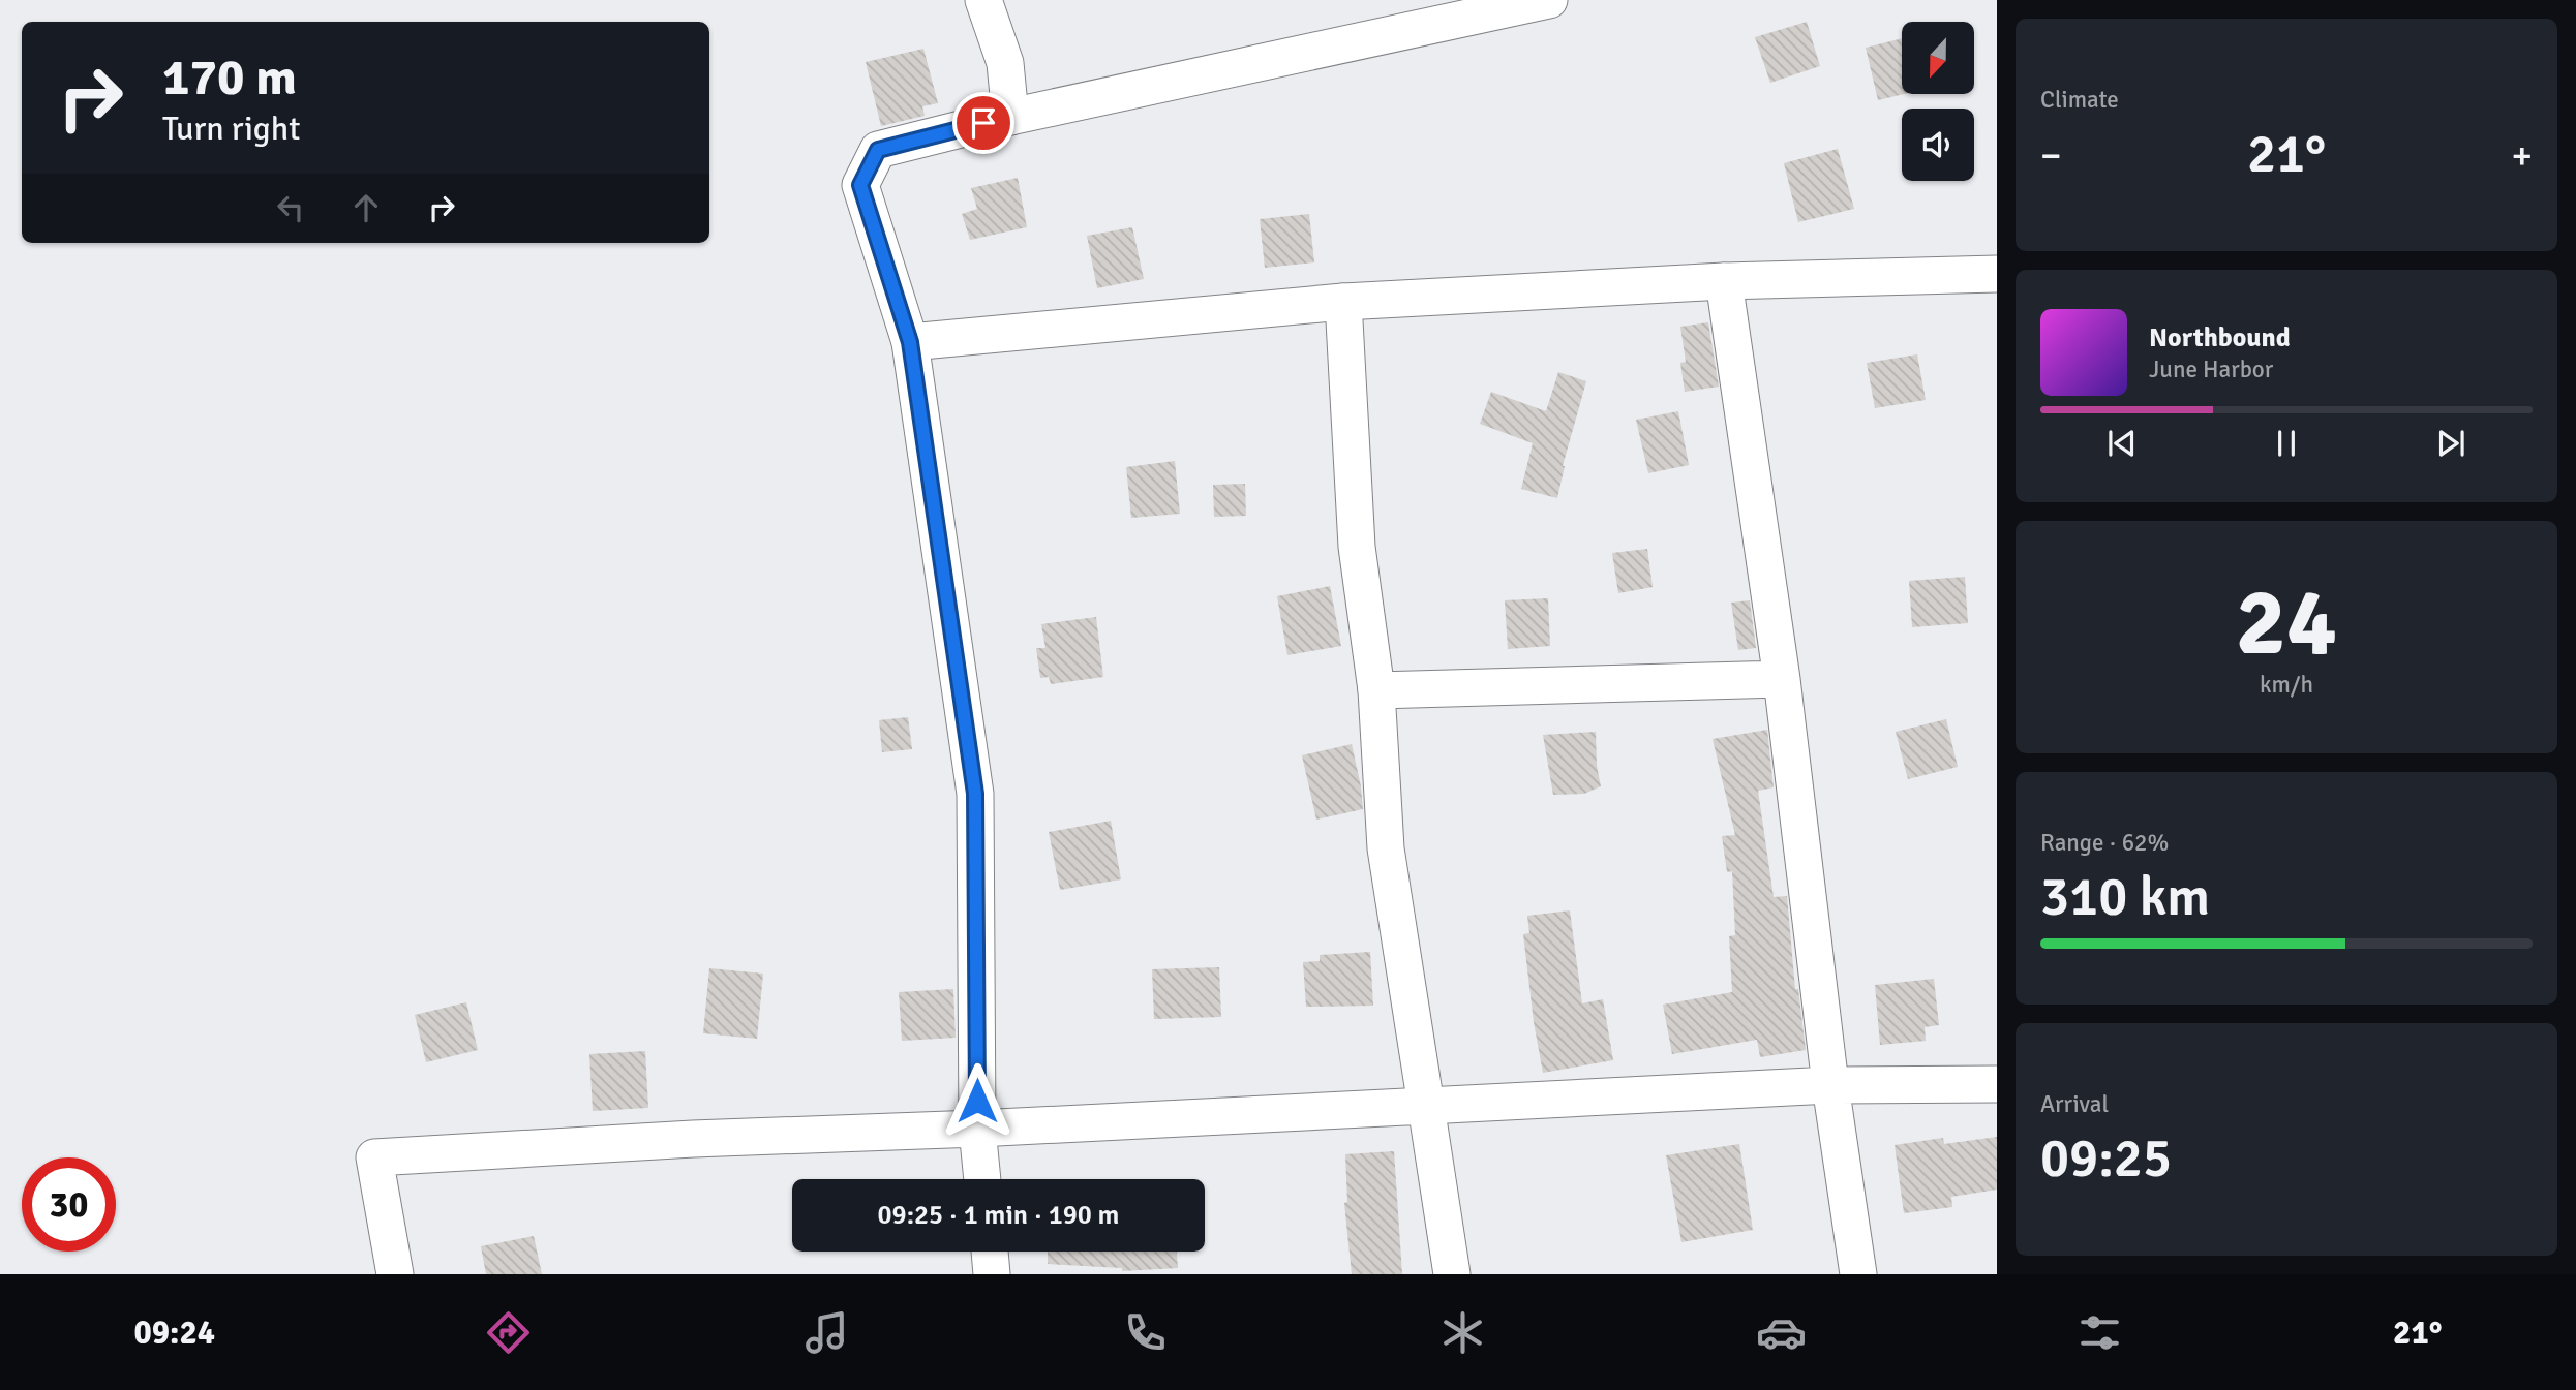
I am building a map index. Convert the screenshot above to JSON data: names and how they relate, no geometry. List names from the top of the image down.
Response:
{
  "north": "bottom",
  "page": {
    "tile": [
      "Climate",
      ["24", "km/h"],
      ["Range · 62%", "310 km"],
      ["Arrival", "09:25"]
    ],
    "turn": ["170 m", "Turn right"],
    "heat": ["−", "21°", "+"],
    "song": ["Northbound", "June Harbor"],
    "limit": "30",
    "trip": "09:25 · 1 min · 190 m",
    "tabs": ["09:24", "21°"]
  }
}
